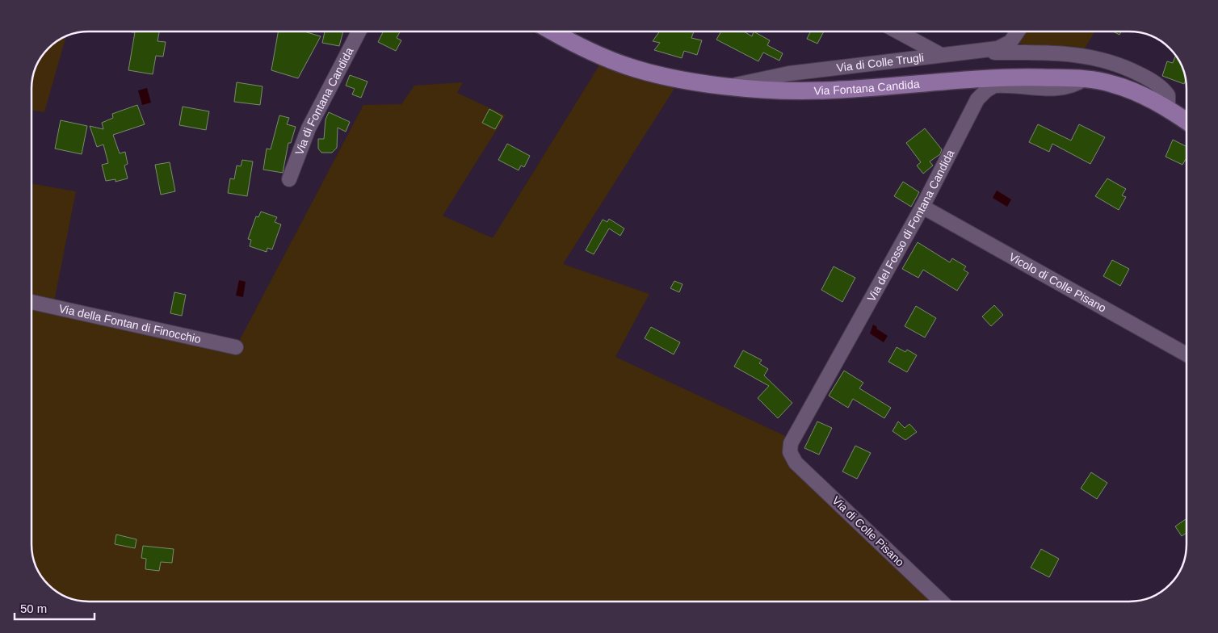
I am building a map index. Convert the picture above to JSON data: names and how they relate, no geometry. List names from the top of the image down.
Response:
{
  "streets": {
    "main road": ["Via Fontana Candida"],
    "street": [
      "Via di Colle Trugli",
      "Via di Fontana Candida",
      "Via del Fosso di Fontana Candida",
      "Vicolo di Colle Pisano",
      "Via della Fontan di Finocchio",
      "Via di Colle Pisano"
    ]
  },
  "crossings": [
    ["Via di Colle Trugli", "Via Fontana Candida"],
    ["Via Fontana Candida", "Via del Fosso di Fontana Candida"],
    ["Via del Fosso di Fontana Candida", "Vicolo di Colle Pisano"],
    ["Via del Fosso di Fontana Candida", "Via di Colle Pisano"]
  ],
  "scale_bar": "50 m"
}
